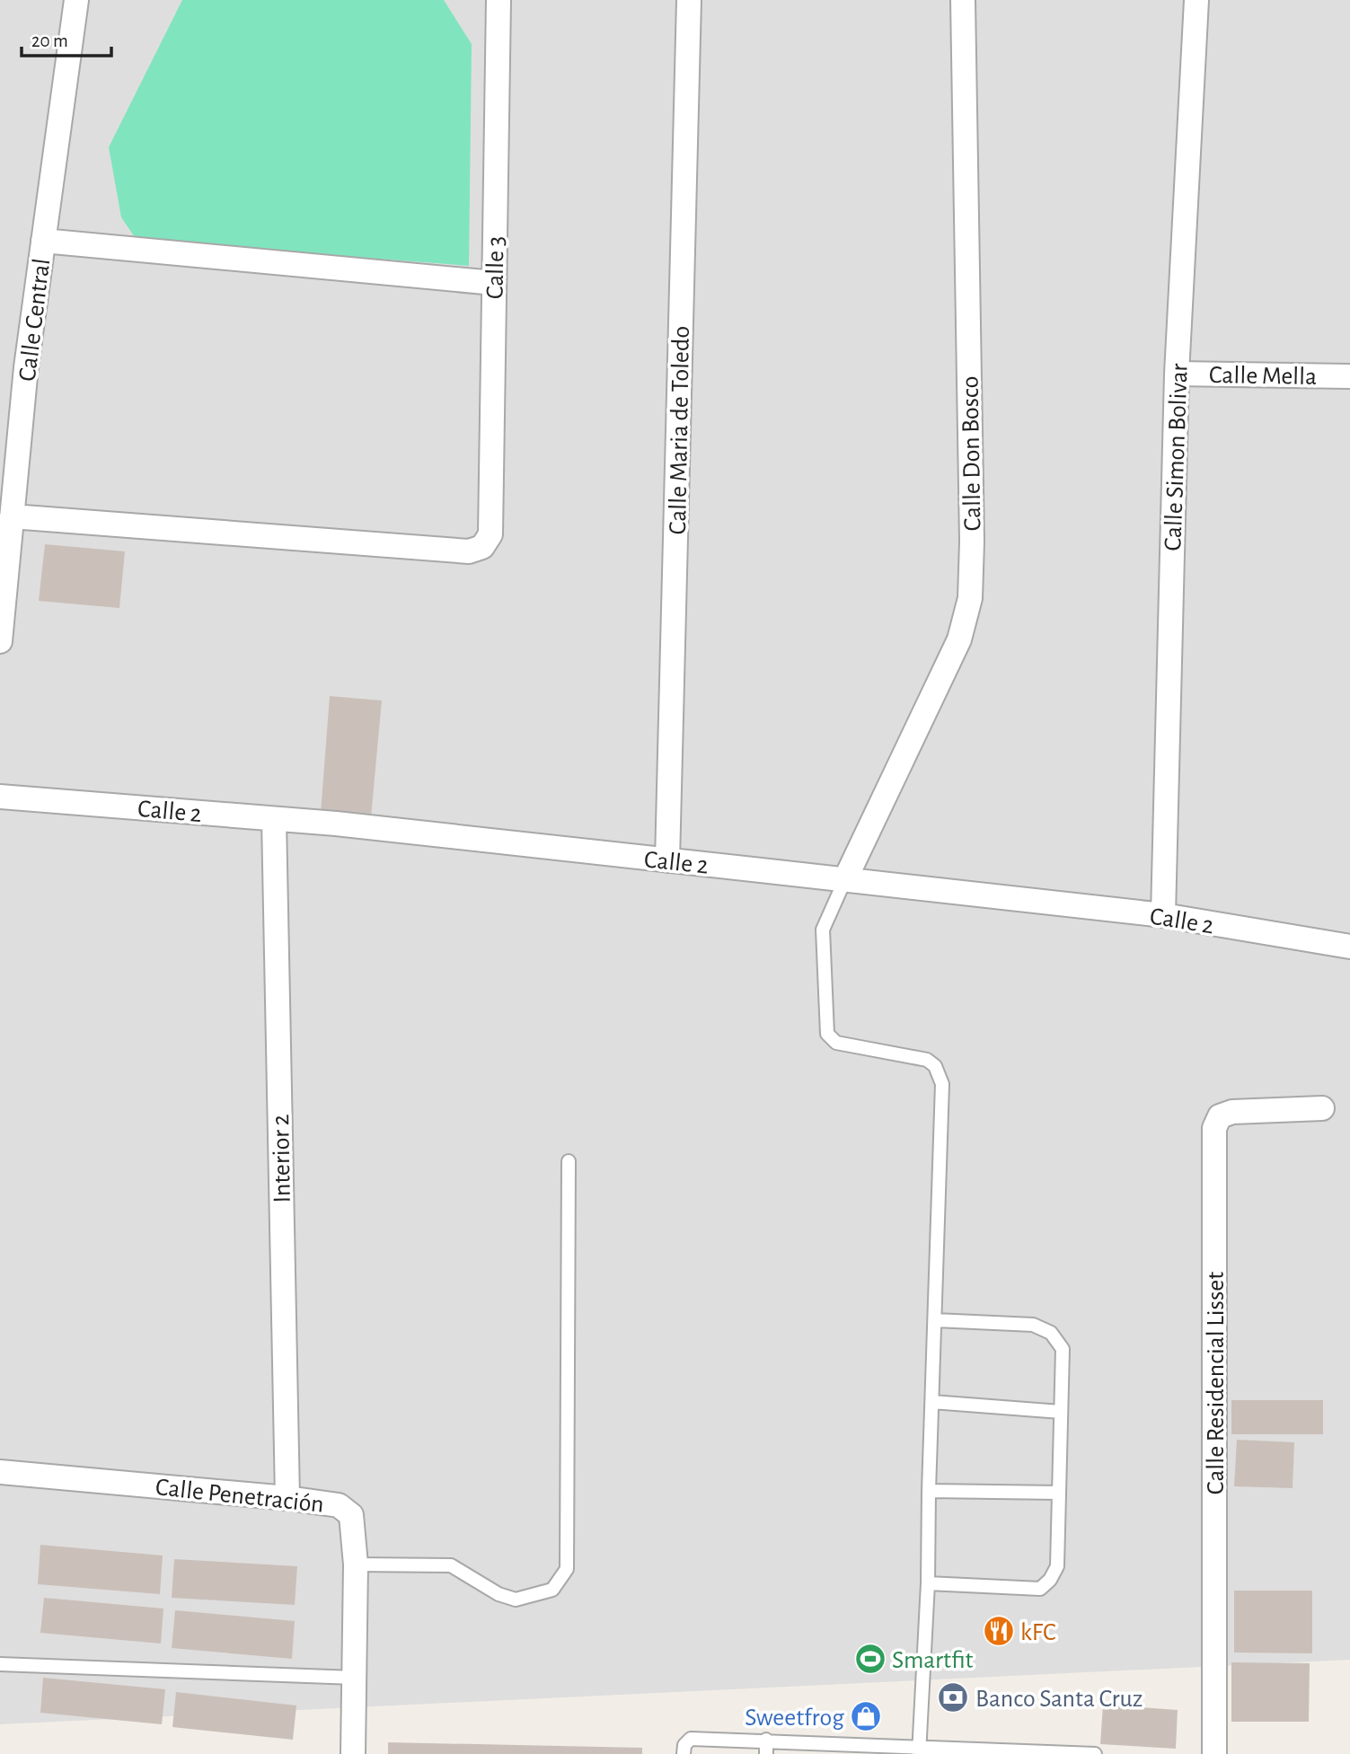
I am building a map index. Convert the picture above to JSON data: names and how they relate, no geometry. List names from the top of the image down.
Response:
{
  "streets": {
    "street": [
      "Calle 3",
      "Calle Central",
      "Calle Mella",
      "Calle Maria de Toledo",
      "Calle Don Bosco",
      "Calle Simon Bolivar",
      "Calle 2",
      "Interior 2",
      "Calle Residencial Lisset",
      "Calle Penetración"
    ]
  },
  "crossings": [
    ["Calle 3", "Calle Central"],
    ["Calle Mella", "Calle Simon Bolivar"],
    ["Calle Maria de Toledo", "Calle 2"],
    ["Calle Don Bosco", "Calle 2"],
    ["Calle Simon Bolivar", "Calle 2"],
    ["Calle 2", "Interior 2"],
    ["Interior 2", "Calle Penetración"]
  ],
  "places": {
    "restaurant": ["kFC"],
    "sports": ["Smartfit"],
    "bank": ["Banco Santa Cruz"],
    "shop": ["Sweetfrog"]
  },
  "scale_bar": "20 m"
}
